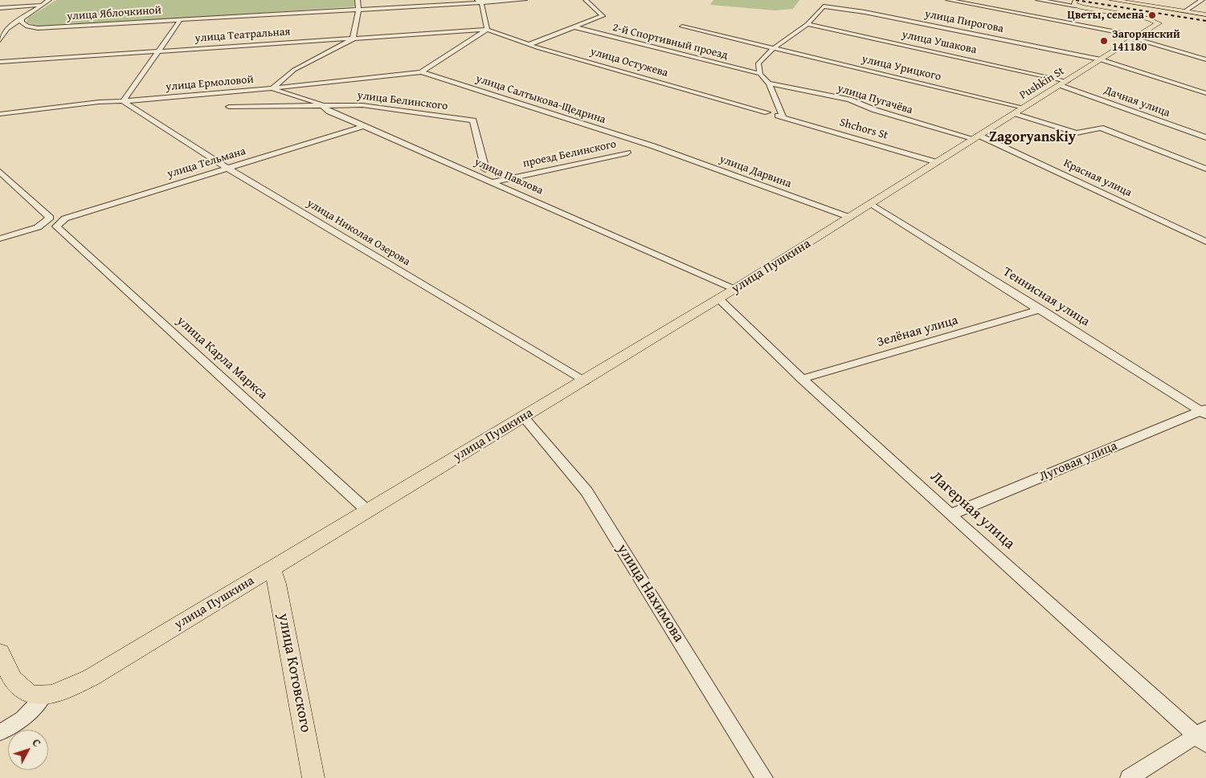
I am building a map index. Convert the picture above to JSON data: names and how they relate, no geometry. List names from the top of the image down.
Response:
{
  "streets": {
    "main road": ["Pushkin St", "улица Пушкина", "улица Котовского"],
    "street": [
      "улица Яблочкиной",
      "улица Пирогова",
      "улица Театральная",
      "2-й Спортивный проезд",
      "улица Ушакова",
      "улица Остужева",
      "улица Урицкого",
      "улица Ермоловой",
      "улица Салтыкова-Щедрина",
      "улица Пугачёва",
      "улица Белинского",
      "Дачная улица",
      "Shchors St",
      "проезд Белинского",
      "улица Тельмана",
      "улица Дарвина",
      "улица Павлова",
      "Красная улица",
      "улица Николая Озерова",
      "Теннисная улица",
      "Зелёная улица",
      "улица Карла Маркса",
      "Луговая улица",
      "Лагерная улица",
      "улица Нахимова"
    ]
  },
  "crossings": [
    ["улица Пирогова", "улица Ушакова"],
    ["улица Пирогова", "Pushkin St"],
    ["улица Театральная", "улица Остужева"],
    ["улица Ушакова", "Pushkin St"],
    ["улица Урицкого", "Pushkin St"],
    ["улица Ермоловой", "улица Салтыкова-Щедрина"],
    ["улица Ермоловой", "улица Павлова"],
    ["улица Ермоловой", "улица Николая Озерова"],
    ["Pushkin St", "улица Пугачёва"],
    ["Pushkin St", "Дачная улица"],
    ["Pushkin St", "Shchors St"],
    ["Pushkin St", "Красная улица"],
    ["Pushkin St", "улица Пушкина"],
    ["улица Салтыкова-Щедрина", "улица Дарвина"],
    ["улица Пугачёва", "Shchors St"],
    ["улица Пугачёва", "Красная улица"],
    ["улица Белинского", "улица Павлова"],
    ["Shchors St", "улица Пушкина"],
    ["проезд Белинского", "улица Павлова"],
    ["улица Тельмана", "улица Павлова"],
    ["улица Тельмана", "улица Николая Озерова"],
    ["улица Тельмана", "улица Карла Маркса"],
    ["улица Дарвина", "улица Пушкина"],
    ["улица Павлова", "улица Пушкина"],
    ["улица Николая Озерова", "улица Пушкина"],
    ["улица Пушкина", "Теннисная улица"],
    ["улица Пушкина", "улица Карла Маркса"],
    ["улица Пушкина", "Лагерная улица"],
    ["улица Пушкина", "улица Нахимова"],
    ["улица Пушкина", "улица Котовского"],
    ["Теннисная улица", "Зелёная улица"],
    ["Теннисная улица", "Луговая улица"],
    ["Зелёная улица", "Лагерная улица"],
    ["Луговая улица", "Лагерная улица"]
  ],
  "districts": ["Zagoryanskiy"],
  "places": ["Цветы, семена", "Загорянский 141180"],
  "north": "top right"
}
